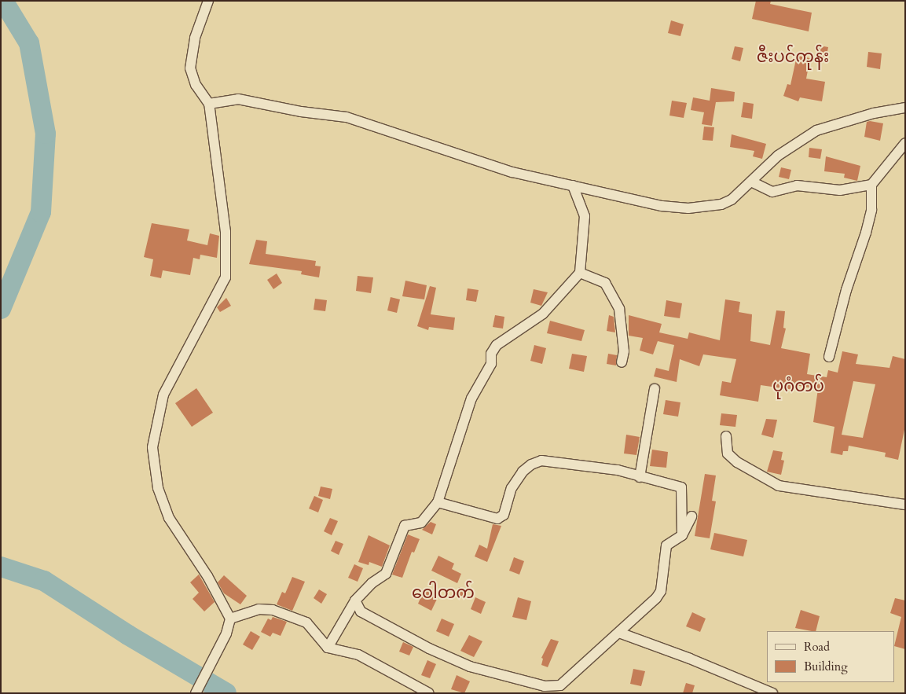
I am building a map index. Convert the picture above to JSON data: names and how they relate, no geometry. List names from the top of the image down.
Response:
{
  "districts": ["ဇီးပင်ကုန်း", "ပုဂံတပ်", "ဝေါတက်"],
  "legend": ["Road", "Building"]
}
